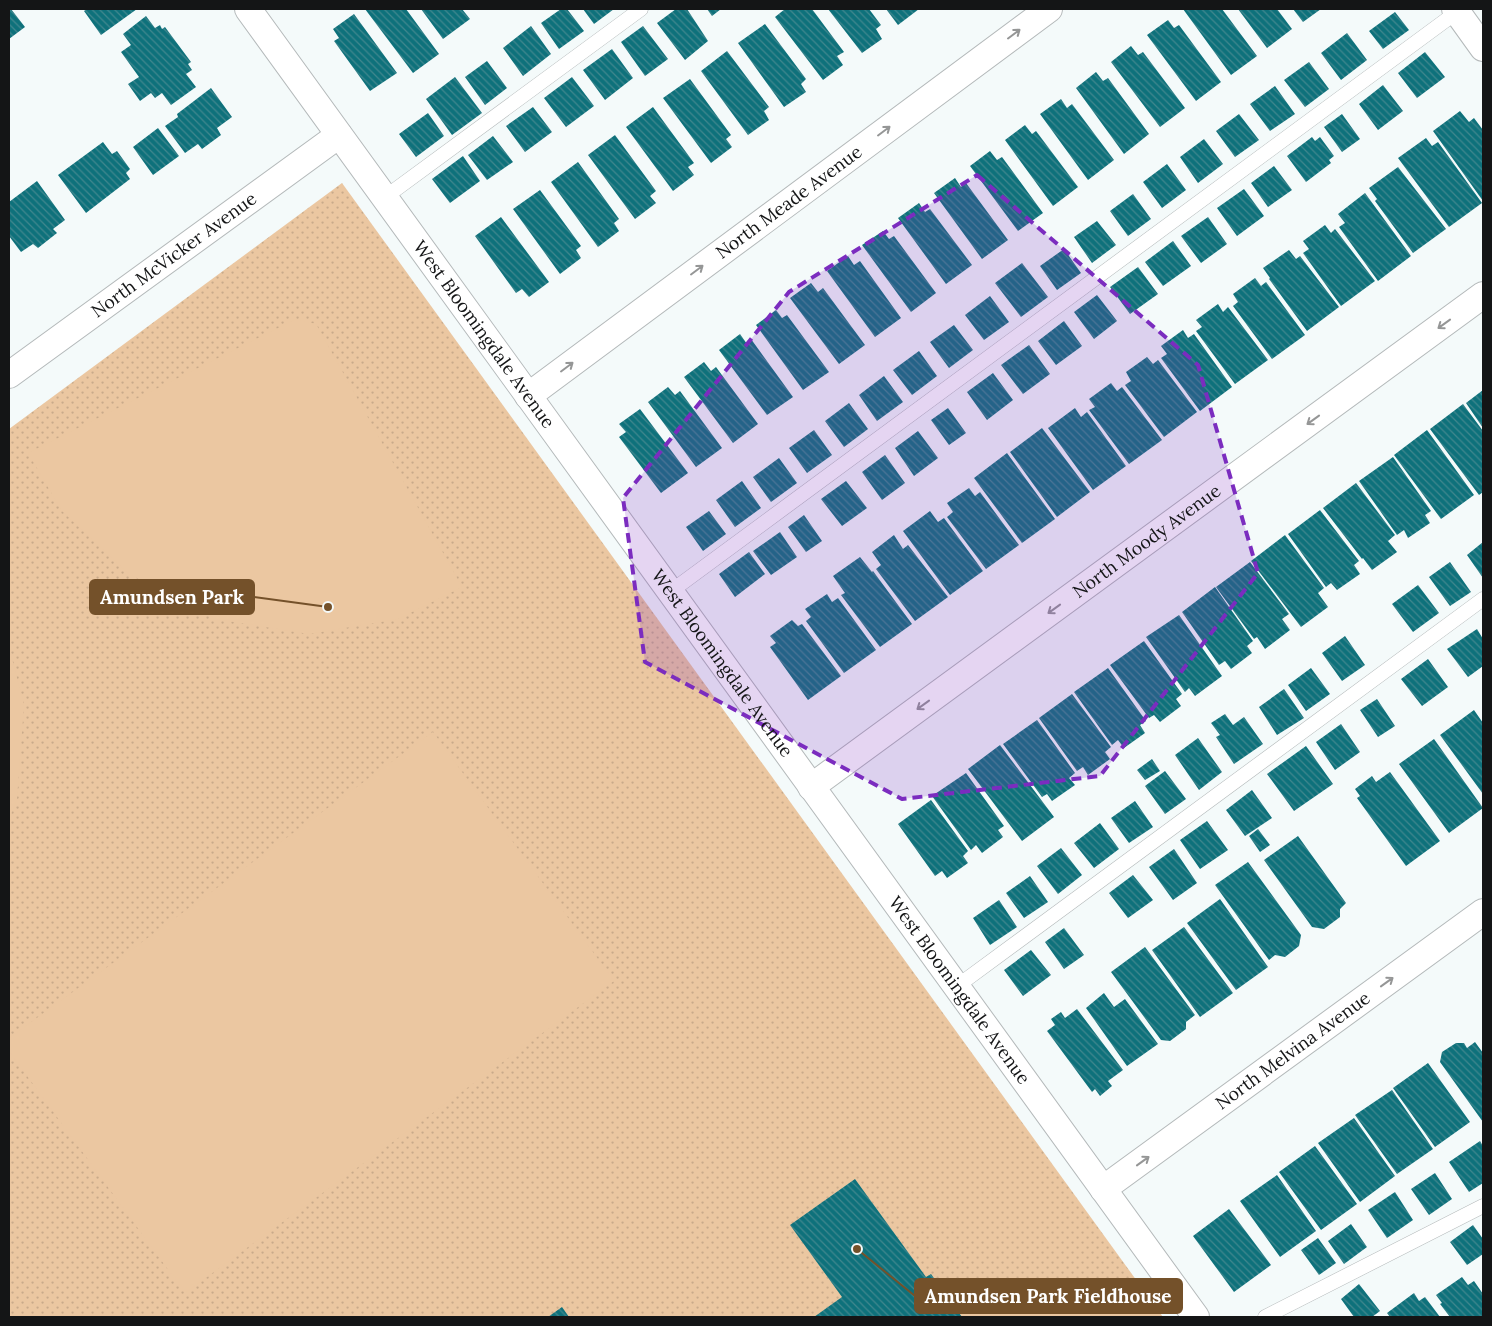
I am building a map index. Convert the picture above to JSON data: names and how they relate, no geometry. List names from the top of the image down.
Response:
{
  "streets": {
    "street": [
      "North Meade Avenue",
      "North McVicker Avenue",
      "West Bloomingdale Avenue",
      "North Moody Avenue",
      "North Melvina Avenue"
    ]
  },
  "crossings": [
    ["North Meade Avenue", "West Bloomingdale Avenue"],
    ["North McVicker Avenue", "West Bloomingdale Avenue"],
    ["West Bloomingdale Avenue", "North Moody Avenue"],
    ["West Bloomingdale Avenue", "North Melvina Avenue"]
  ],
  "one_way": ["North Meade Avenue", "North Moody Avenue", "North Melvina Avenue"],
  "places": ["Amundsen Park", "Amundsen Park Fieldhouse"]
}
